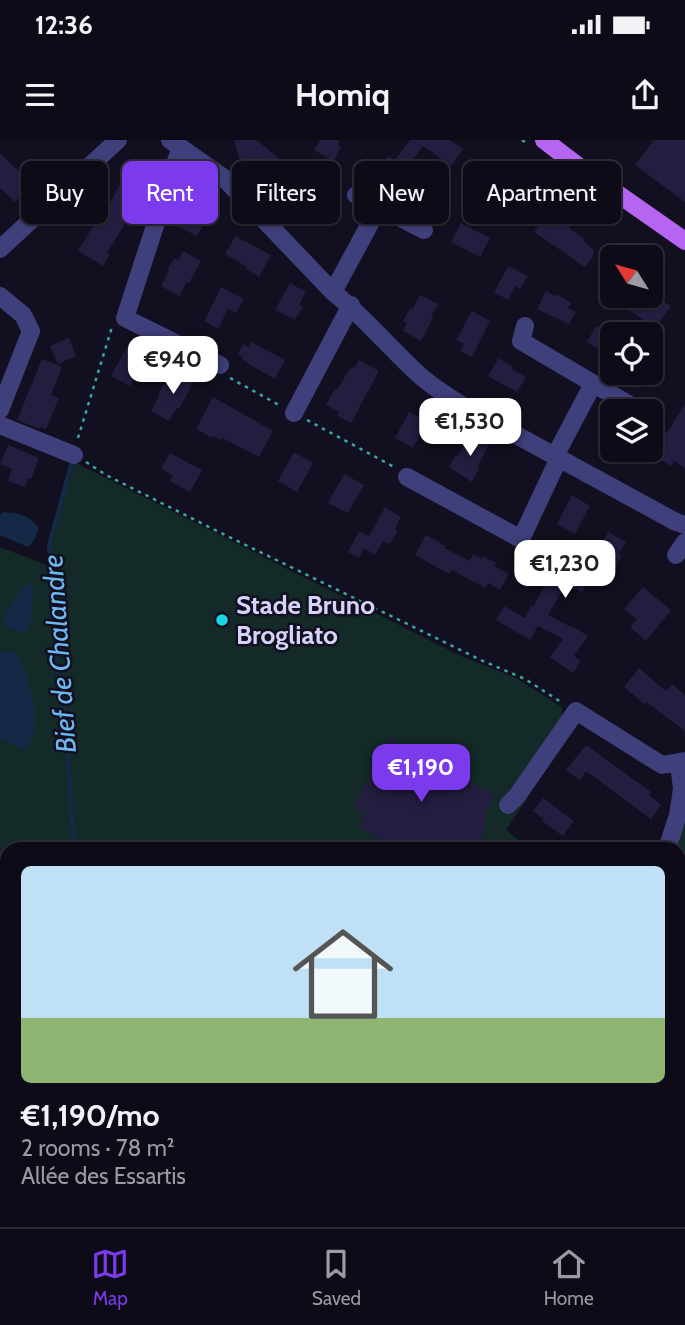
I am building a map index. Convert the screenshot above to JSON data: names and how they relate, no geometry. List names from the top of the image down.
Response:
{
  "water": ["Bief de Chalandre"],
  "places": ["Stade Bruno Brogliato"],
  "north": "top left",
  "page": {
    "status": "12:36",
    "header": "Homiq",
    "chip": [
      "Buy",
      "Rent",
      "Filters",
      "New",
      "Apartment"
    ],
    "price": [
      "€940",
      "€1,530",
      "€1,230",
      "€1,190"
    ],
    "list": [
      {
        "name": "€1,190/mo",
        "note": "2 rooms · 78 m² · Allée des Essartis"
      }
    ],
    "tabs": ["Map", "Saved", "Home"]
  }
}
